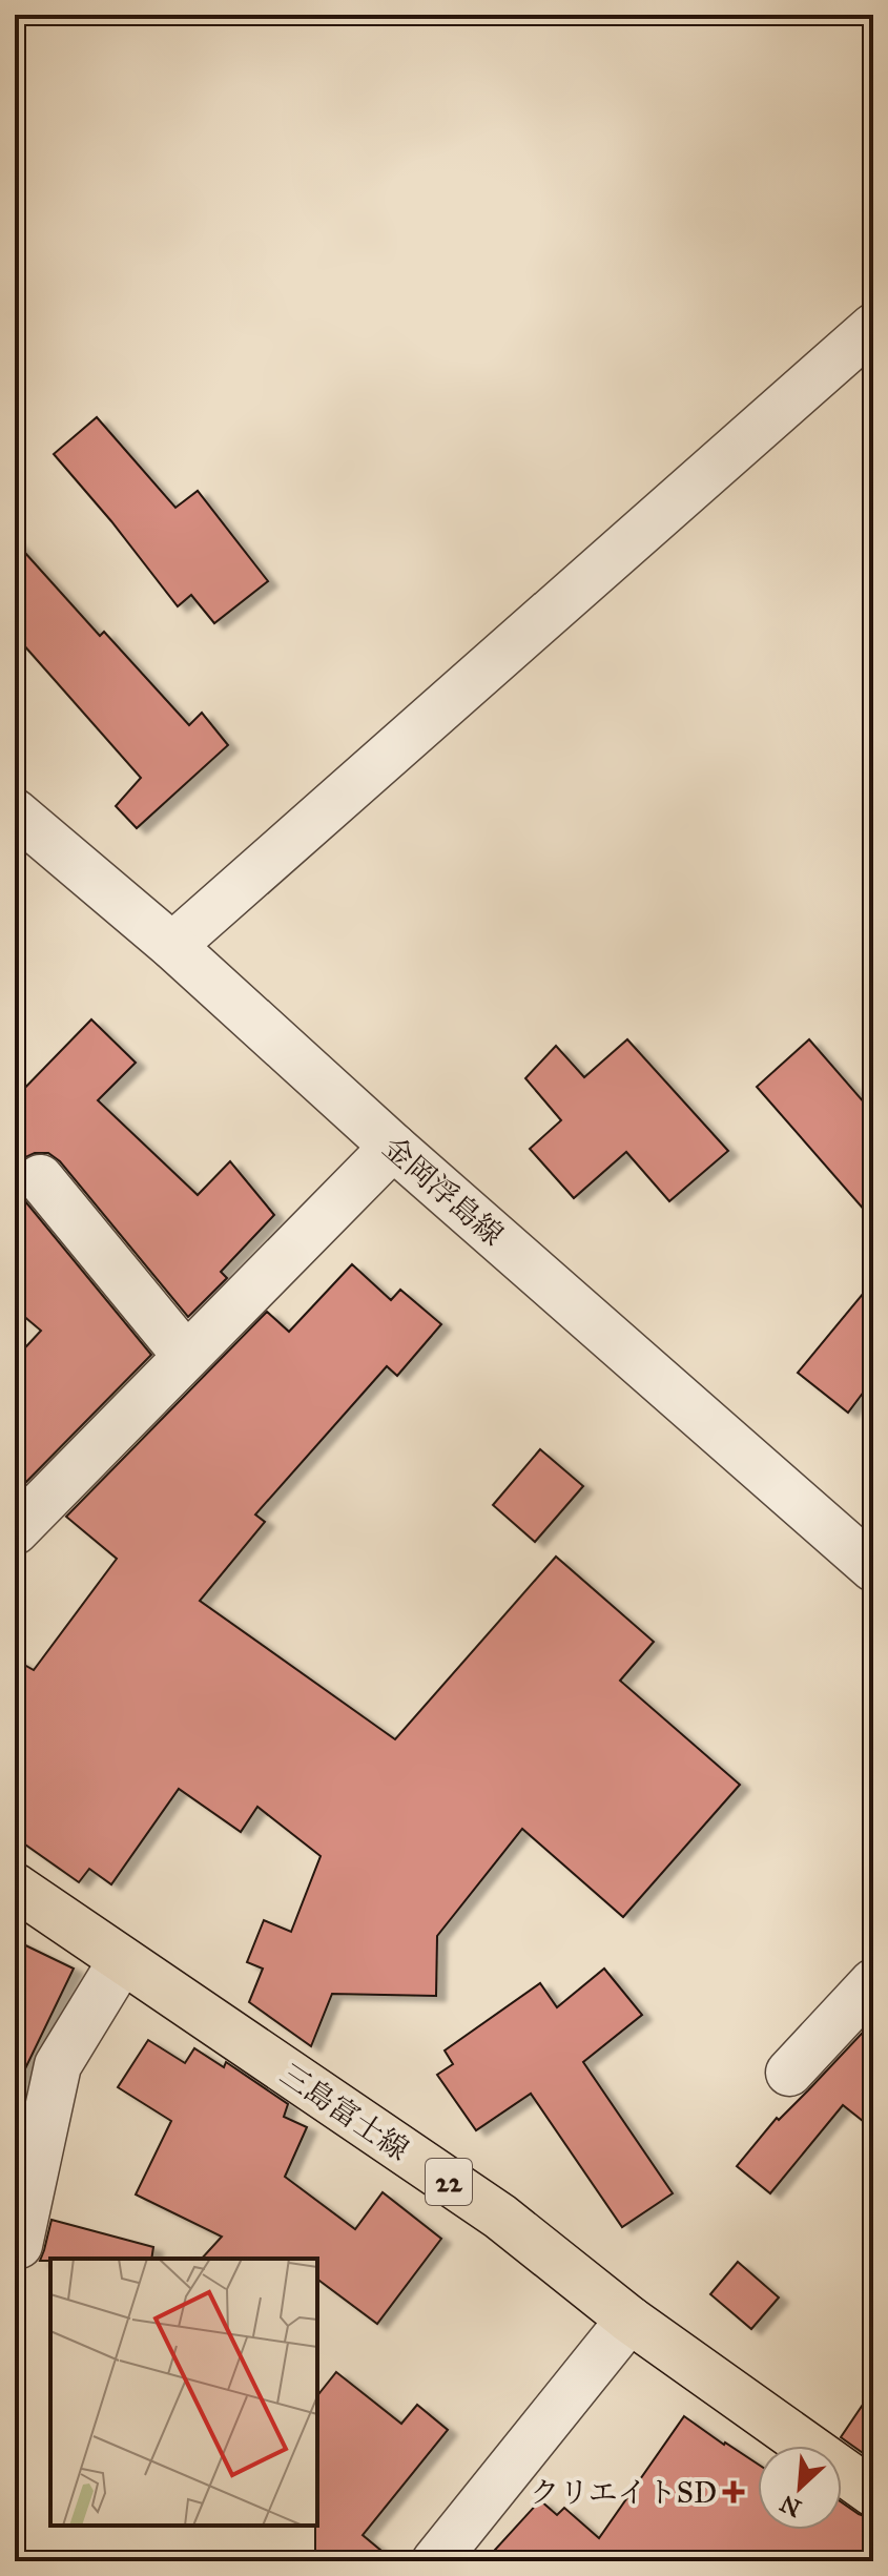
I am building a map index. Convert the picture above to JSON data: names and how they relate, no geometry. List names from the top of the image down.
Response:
{
  "streets": {
    "main road": ["三島富士線", "22"],
    "street": ["金岡浮島線"]
  },
  "places": {
    "health": ["クリエイトSD"]
  },
  "north": "bottom left"
}
